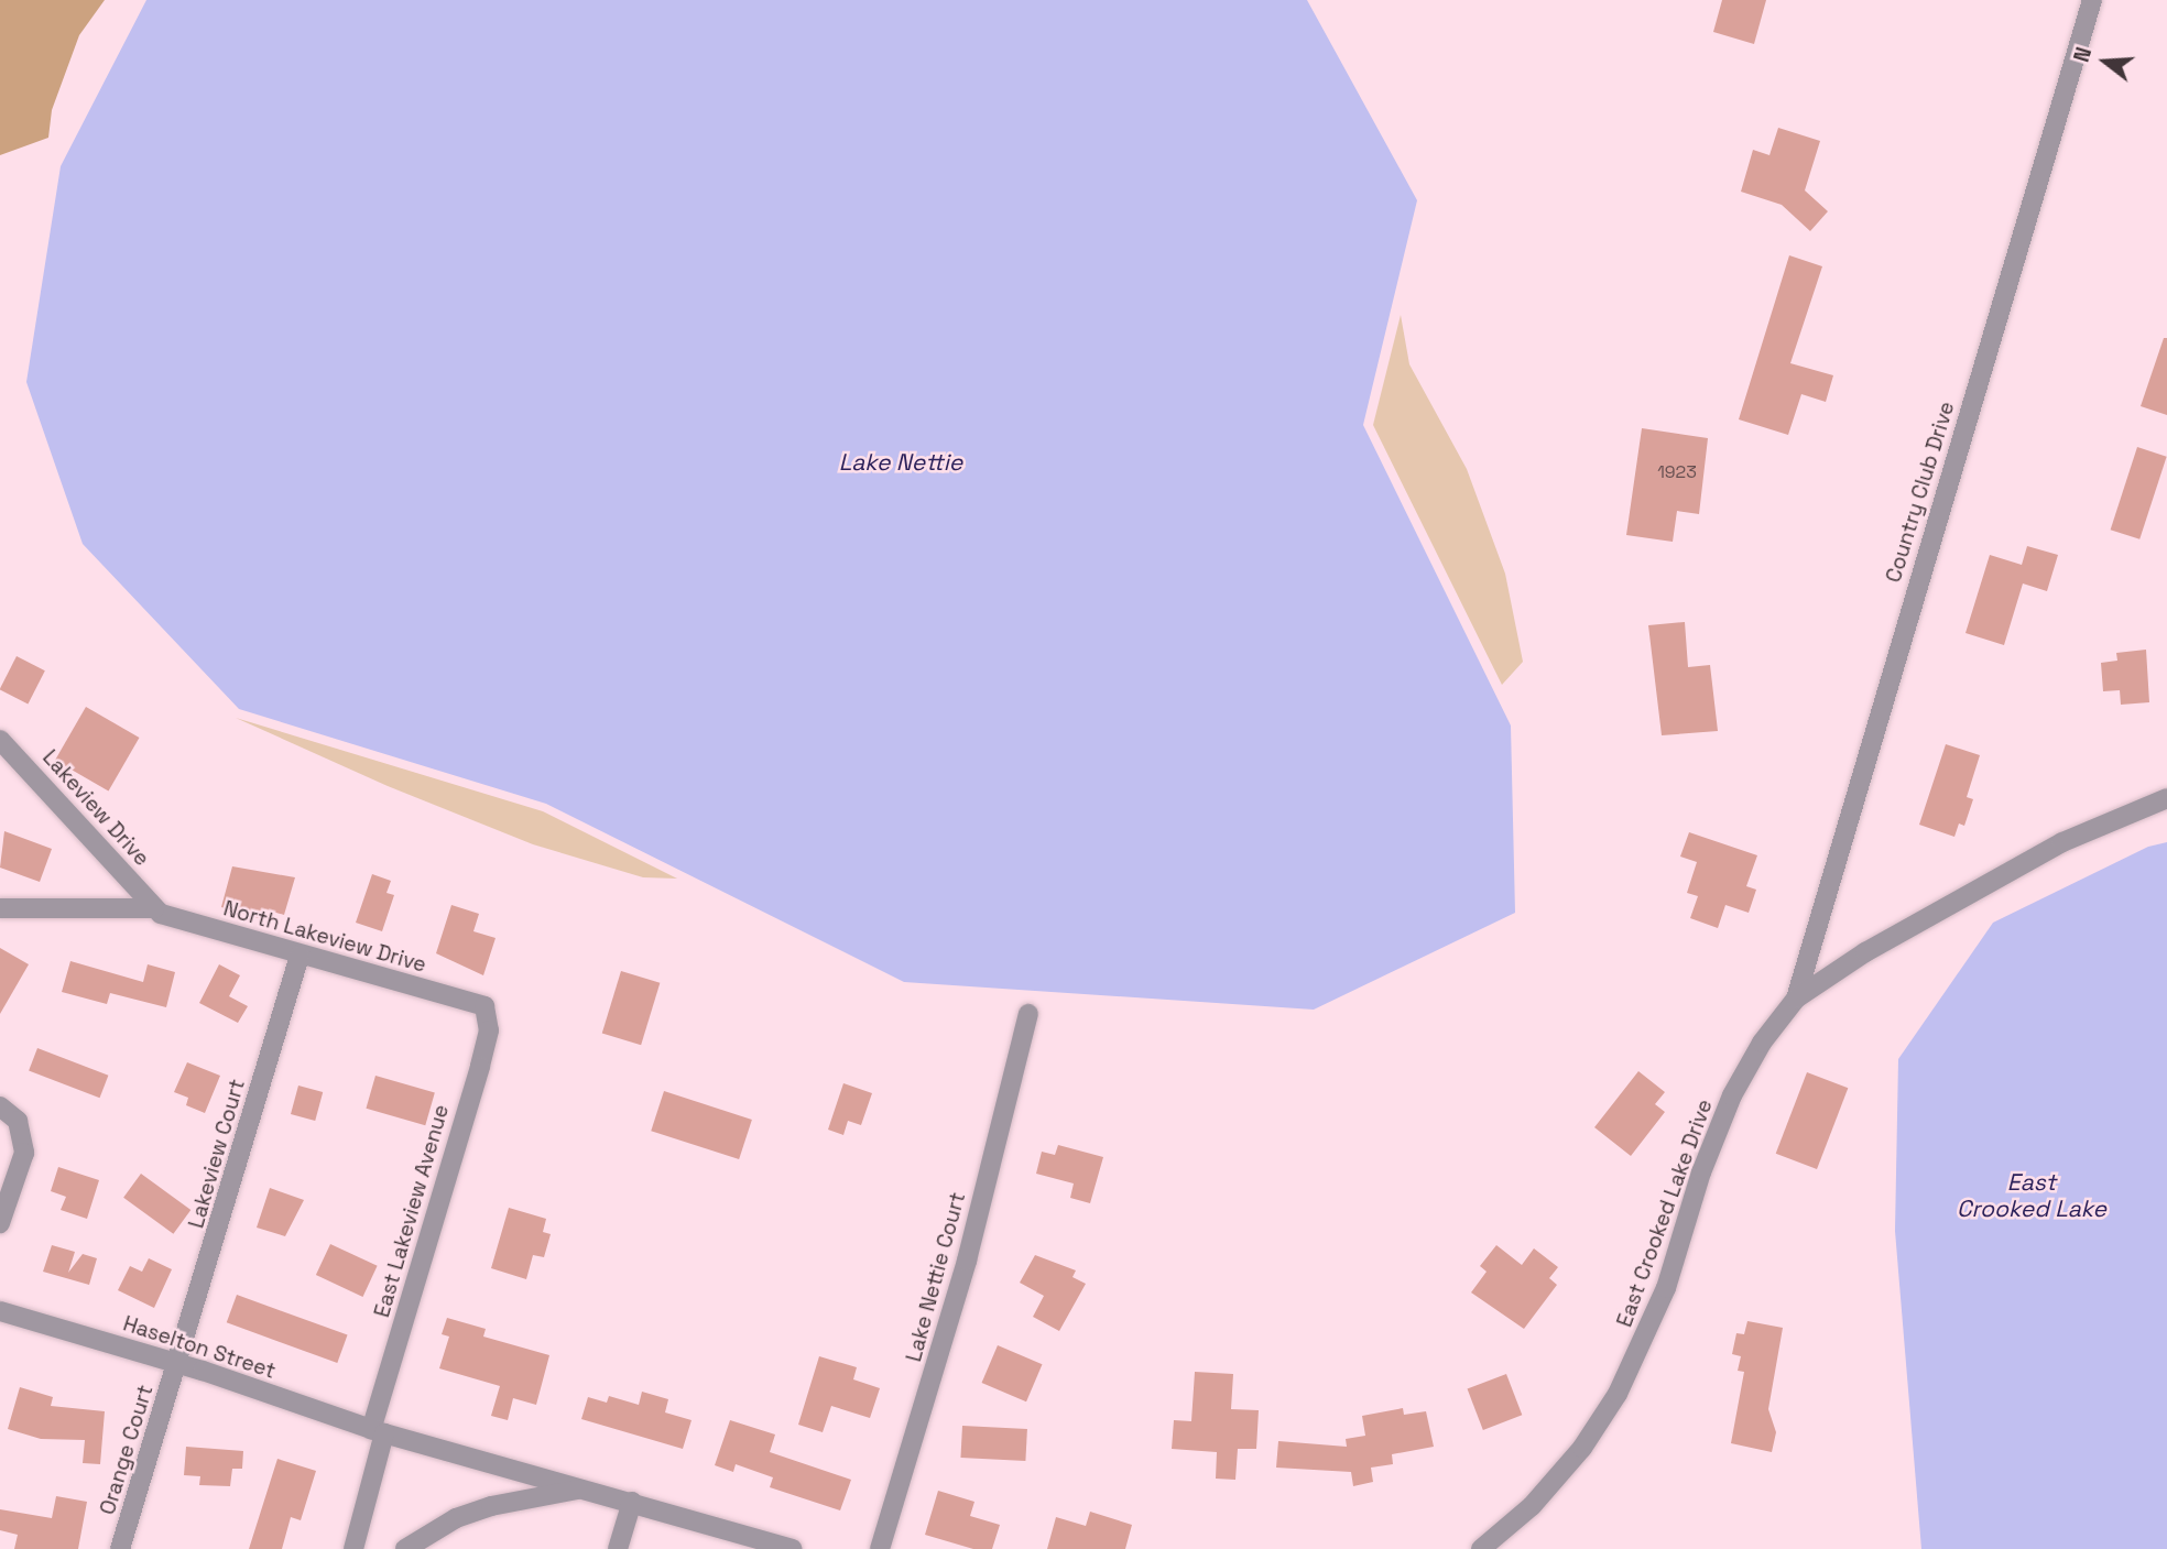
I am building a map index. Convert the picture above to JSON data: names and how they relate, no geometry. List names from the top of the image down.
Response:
{
  "streets": {
    "street": [
      "Country Club Drive",
      "Lakeview Drive",
      "North Lakeview Drive",
      "Lakeview Court",
      "East Lakeview Avenue",
      "East Crooked Lake Drive",
      "Lake Nettie Court",
      "Haselton Street",
      "Orange Court"
    ]
  },
  "crossings": [
    ["Country Club Drive", "East Crooked Lake Drive"],
    ["Lakeview Drive", "North Lakeview Drive"],
    ["North Lakeview Drive", "Lakeview Court"],
    ["North Lakeview Drive", "East Lakeview Avenue"],
    ["Lakeview Court", "Haselton Street"],
    ["Lakeview Court", "Orange Court"],
    ["East Lakeview Avenue", "Haselton Street"],
    ["Haselton Street", "Orange Court"]
  ],
  "water": ["Lake Nettie", "East Crooked Lake"],
  "house_numbers": ["1923"],
  "north": "left"
}
